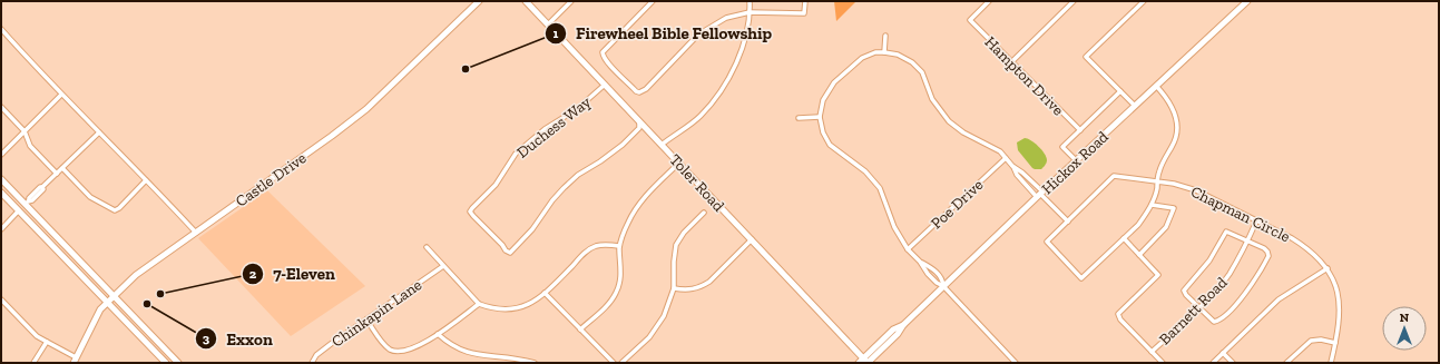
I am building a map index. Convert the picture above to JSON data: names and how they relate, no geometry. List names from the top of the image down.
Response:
{
  "streets": {
    "street": [
      "Hampton Drive",
      "Duchess Way",
      "Hickox Road",
      "Castle Drive",
      "Toler Road",
      "Poe Drive",
      "Chapman Circle",
      "Barnett Road",
      "Chinkapin Lane"
    ]
  },
  "crossings": [
    ["Duchess Way", "Toler Road"],
    ["Hickox Road", "Toler Road"],
    ["Chapman Circle", "Barnett Road"]
  ],
  "places": ["Firewheel Bible Fellowship", "7-Eleven", "Exxon"],
  "north": "top"
}
